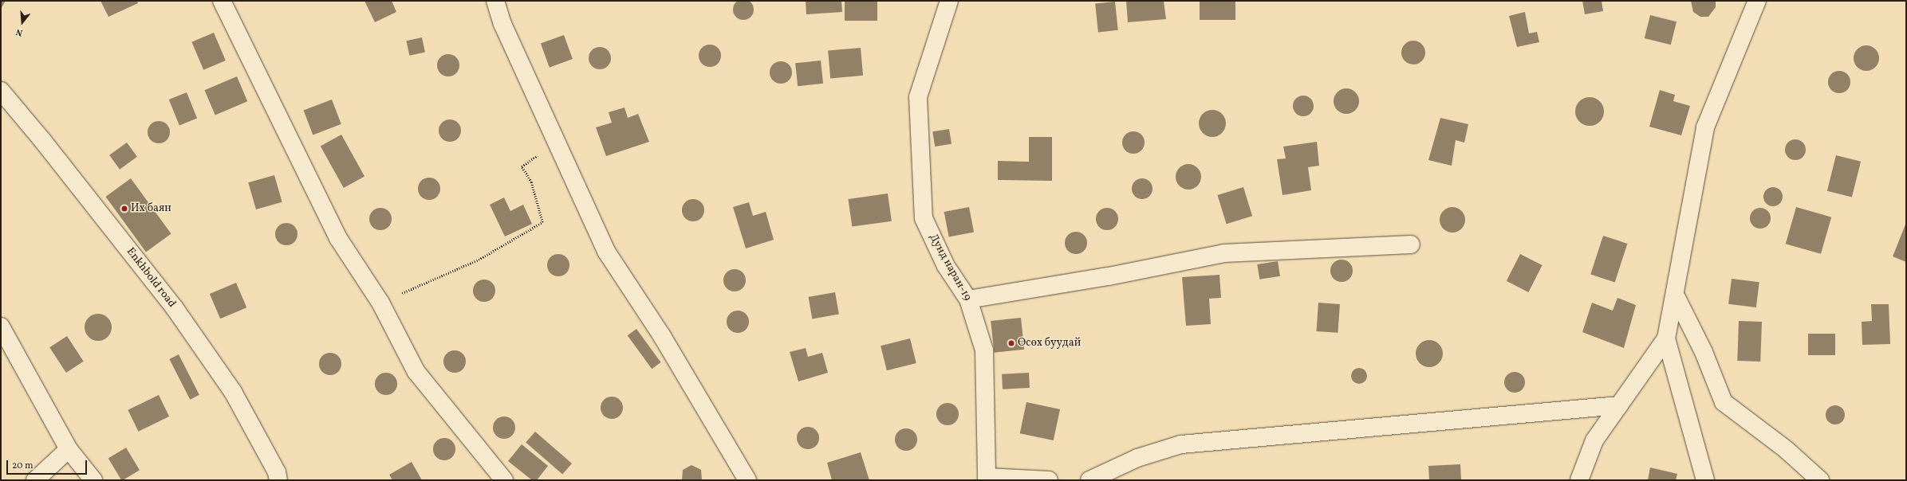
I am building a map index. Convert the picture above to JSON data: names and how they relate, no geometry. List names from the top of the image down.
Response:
{
  "streets": {
    "street": ["Дунд наран-19", "Enkhbold road"]
  },
  "places": ["Их баян", "Өсөх буудай"],
  "scale_bar": "20 m",
  "north": "bottom"
}
